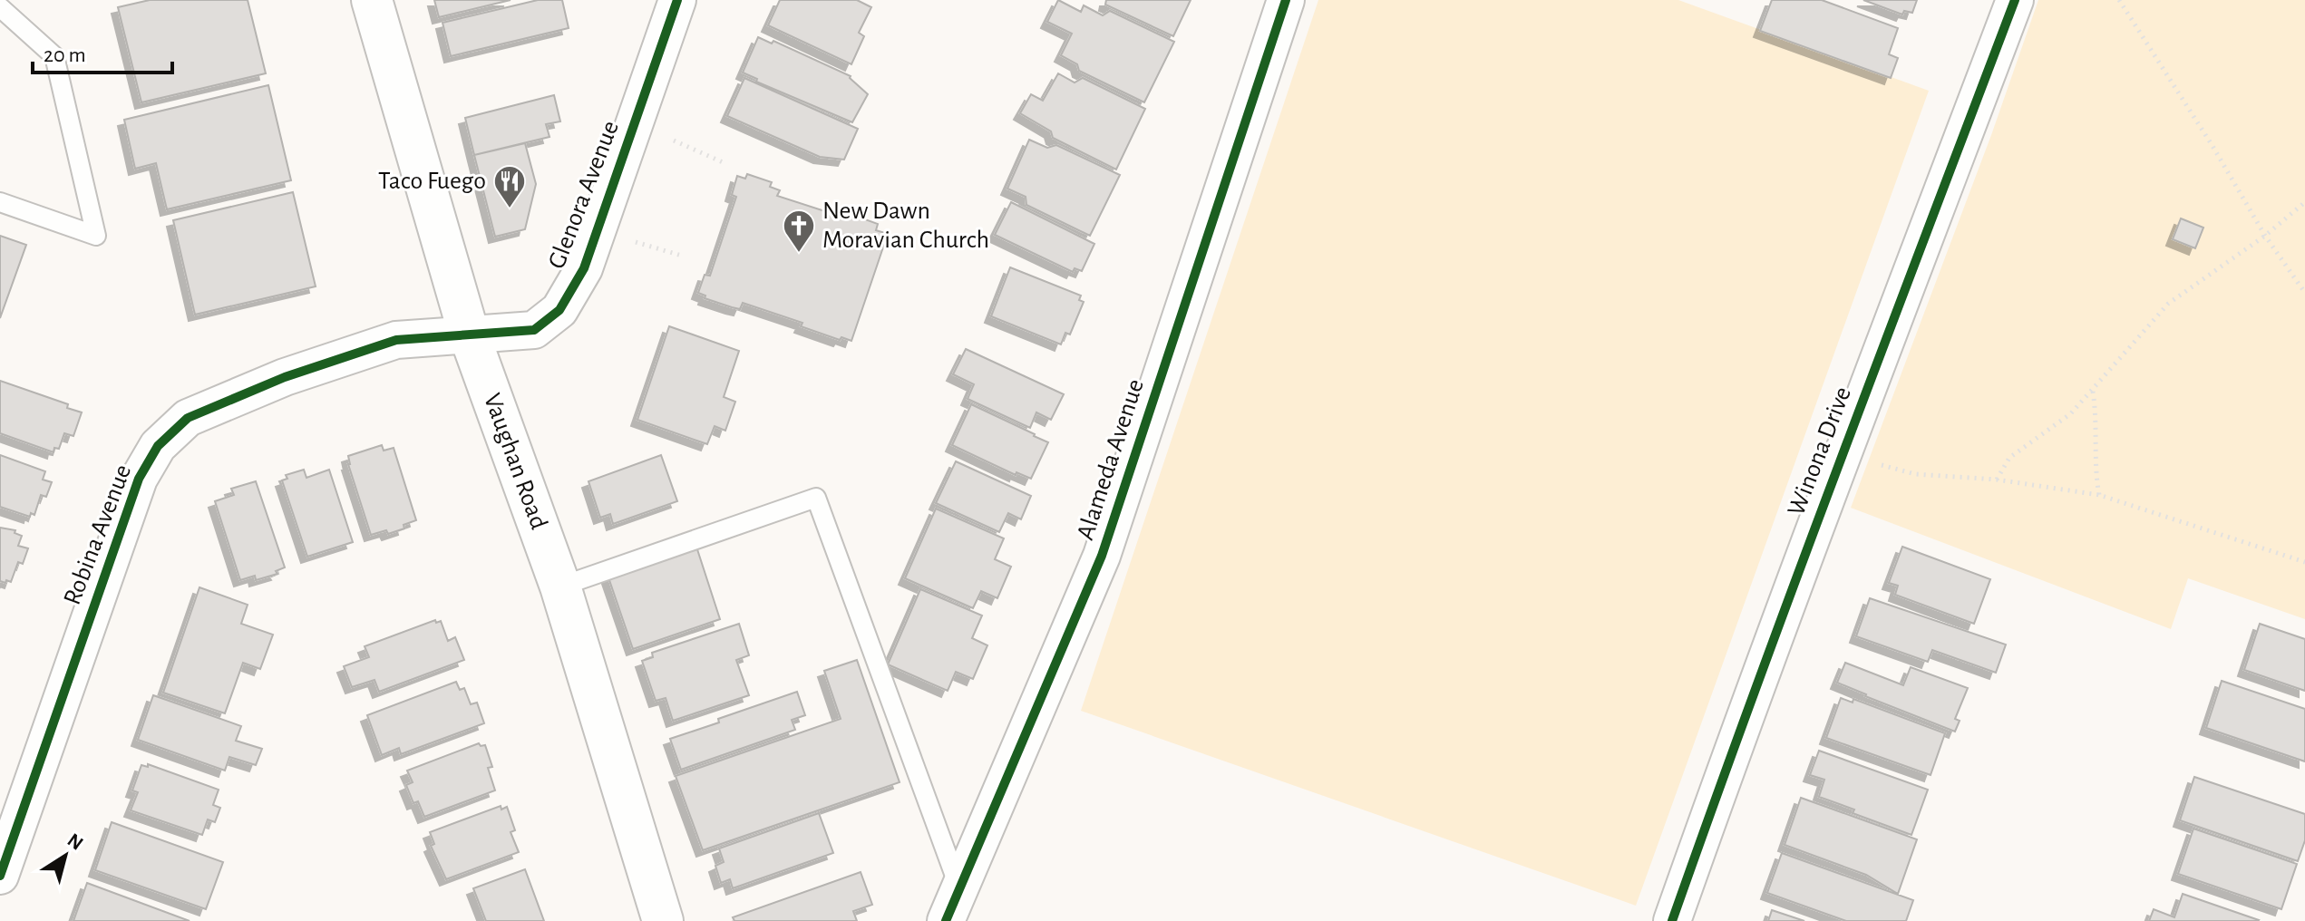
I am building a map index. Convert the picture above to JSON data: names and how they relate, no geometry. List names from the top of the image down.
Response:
{
  "streets": {
    "street": [
      "Glenora Avenue",
      "Winona Drive",
      "Alameda Avenue",
      "Vaughan Road",
      "Robina Avenue"
    ]
  },
  "crossings": [
    ["Glenora Avenue", "Vaughan Road"],
    ["Glenora Avenue", "Robina Avenue"],
    ["Vaughan Road", "Robina Avenue"]
  ],
  "places": {
    "restaurant": ["Taco Fuego"],
    "church": ["New Dawn Moravian Church"]
  },
  "scale_bar": "20 m",
  "north": "top right"
}
